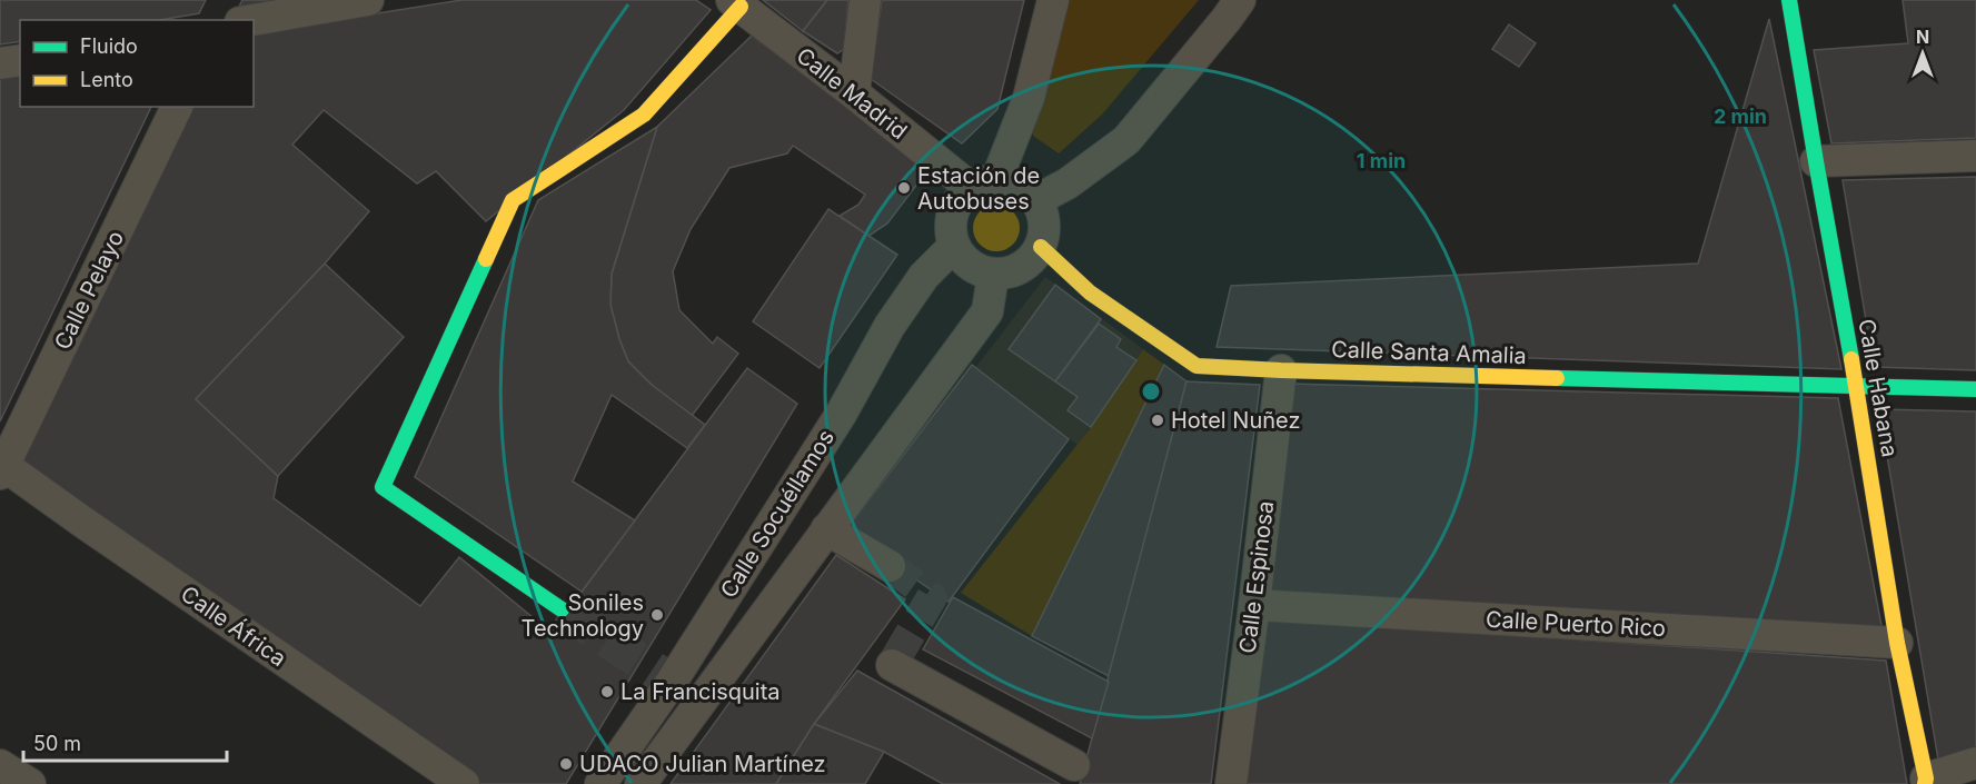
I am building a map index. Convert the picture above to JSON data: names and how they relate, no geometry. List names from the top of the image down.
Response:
{
  "streets": {
    "street": [
      "Calle Madrid",
      "Calle Pelayo",
      "Calle Santa Amalia",
      "Calle Habana",
      "Calle Socuéllamos",
      "Calle Espinosa",
      "Calle Puerto Rico",
      "Calle África"
    ]
  },
  "crossings": [
    ["Calle Madrid", "Calle Santa Amalia"],
    ["Calle Madrid", "Calle Socuéllamos"],
    ["Calle Pelayo", "Calle África"],
    ["Calle Santa Amalia", "Calle Habana"],
    ["Calle Santa Amalia", "Calle Socuéllamos"],
    ["Calle Santa Amalia", "Calle Espinosa"],
    ["Calle Habana", "Calle Puerto Rico"],
    ["Calle Espinosa", "Calle Puerto Rico"]
  ],
  "places": [
    "Estación de Autobuses",
    "Hotel Nuñez",
    "Soniles Technology",
    "La Francisquita",
    "UDACO Julian Martínez"
  ],
  "legend": ["Fluido", "Lento"],
  "scale_bar": "50 m",
  "north": "top",
  "rings": ["2 min", "1 min"]
}
